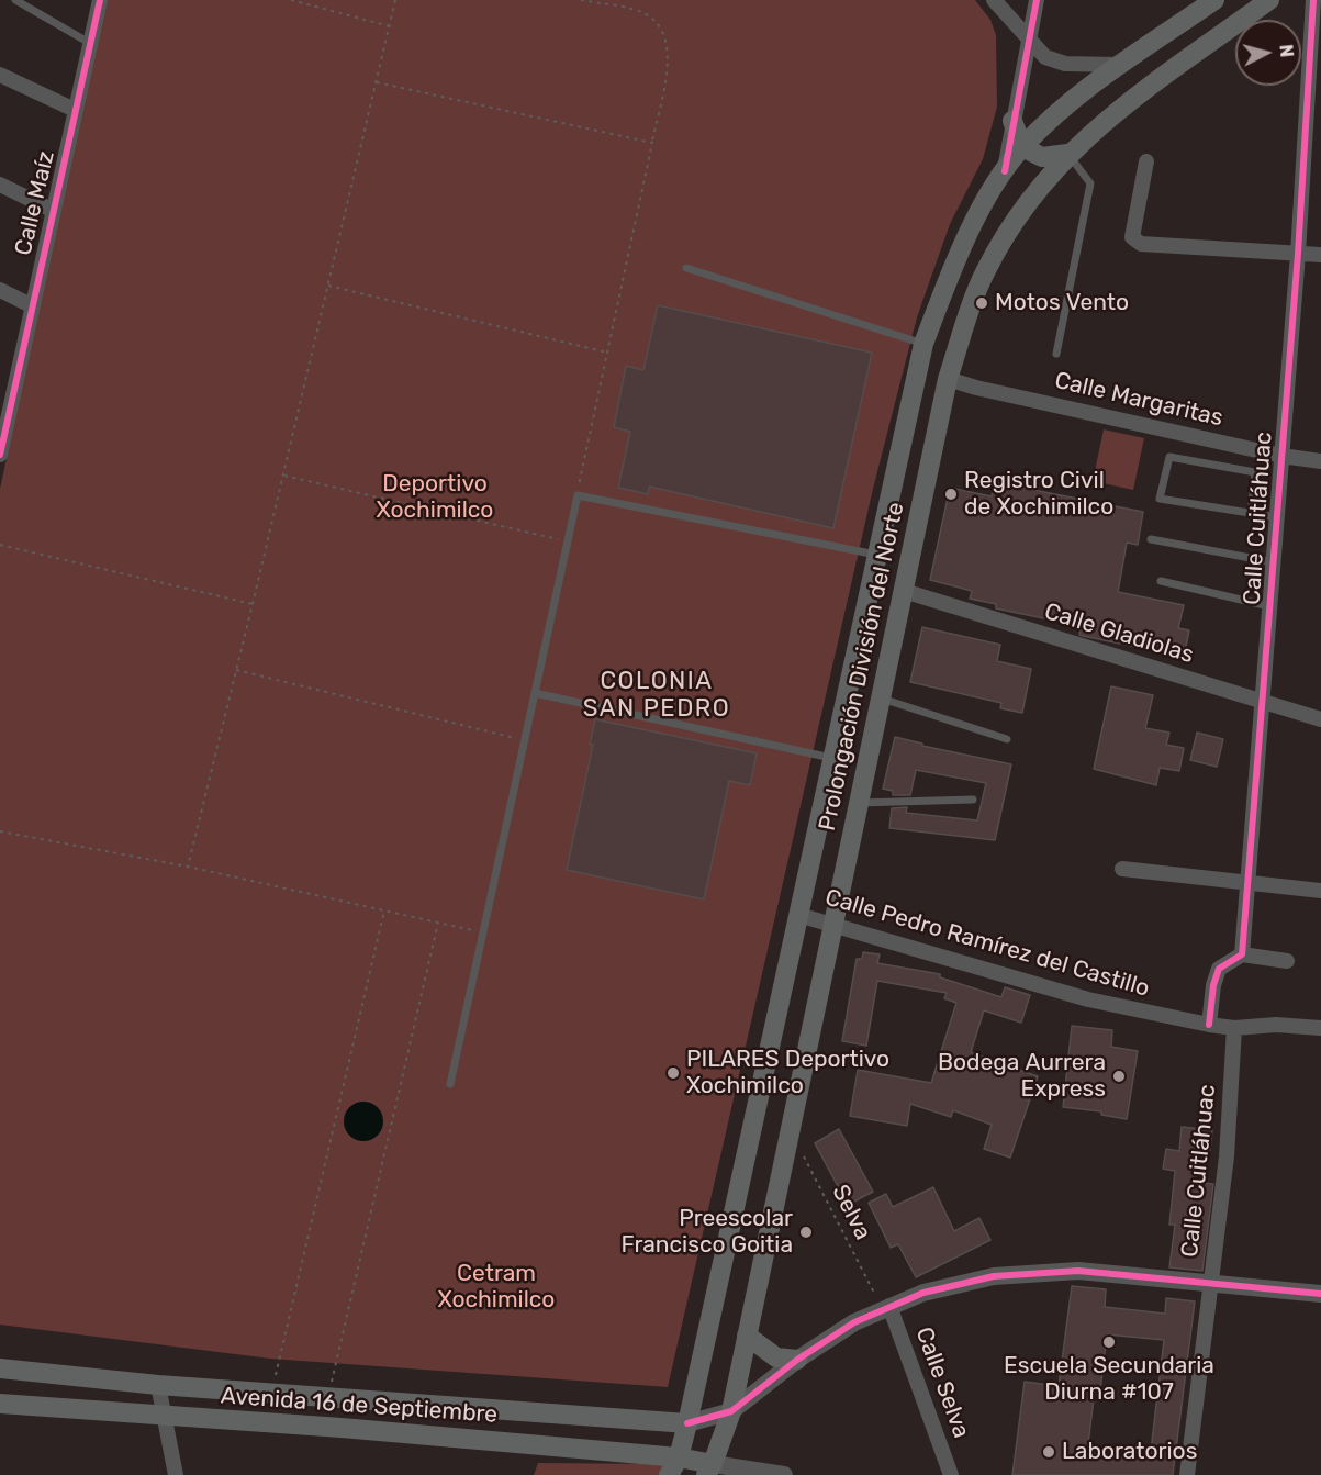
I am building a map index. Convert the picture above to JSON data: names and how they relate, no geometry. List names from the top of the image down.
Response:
{
  "streets": {
    "main road": ["Prolongación División del Norte", "Avenida 16 de Septiembre"],
    "street": [
      "Calle Maíz",
      "Calle Margaritas",
      "Calle Cuitláhuac",
      "Calle Gladiolas",
      "Calle Pedro Ramírez del Castillo",
      "Calle Selva"
    ],
    "path": ["Selva"]
  },
  "crossings": [
    ["Calle Margaritas", "Calle Cuitláhuac"],
    ["Calle Margaritas", "Prolongación División del Norte"],
    ["Calle Cuitláhuac", "Calle Gladiolas"],
    ["Calle Cuitláhuac", "Calle Pedro Ramírez del Castillo"],
    ["Calle Gladiolas", "Prolongación División del Norte"],
    ["Prolongación División del Norte", "Calle Pedro Ramírez del Castillo"],
    ["Prolongación División del Norte", "Selva"],
    ["Prolongación División del Norte", "Avenida 16 de Septiembre"],
    ["Selva", "Calle Selva"]
  ],
  "districts": ["COLONIA SAN PEDRO"],
  "parks": ["Deportivo Xochimilco", "Cetram Xochimilco"],
  "places": [
    "Motos Vento",
    "Registro Civil de Xochimilco",
    "PILARES Deportivo Xochimilco",
    "Bodega Aurrera Express",
    "Preescolar Francisco Goitia",
    "Escuela Secundaria Diurna #107",
    "Laboratorios"
  ],
  "north": "right"
}
